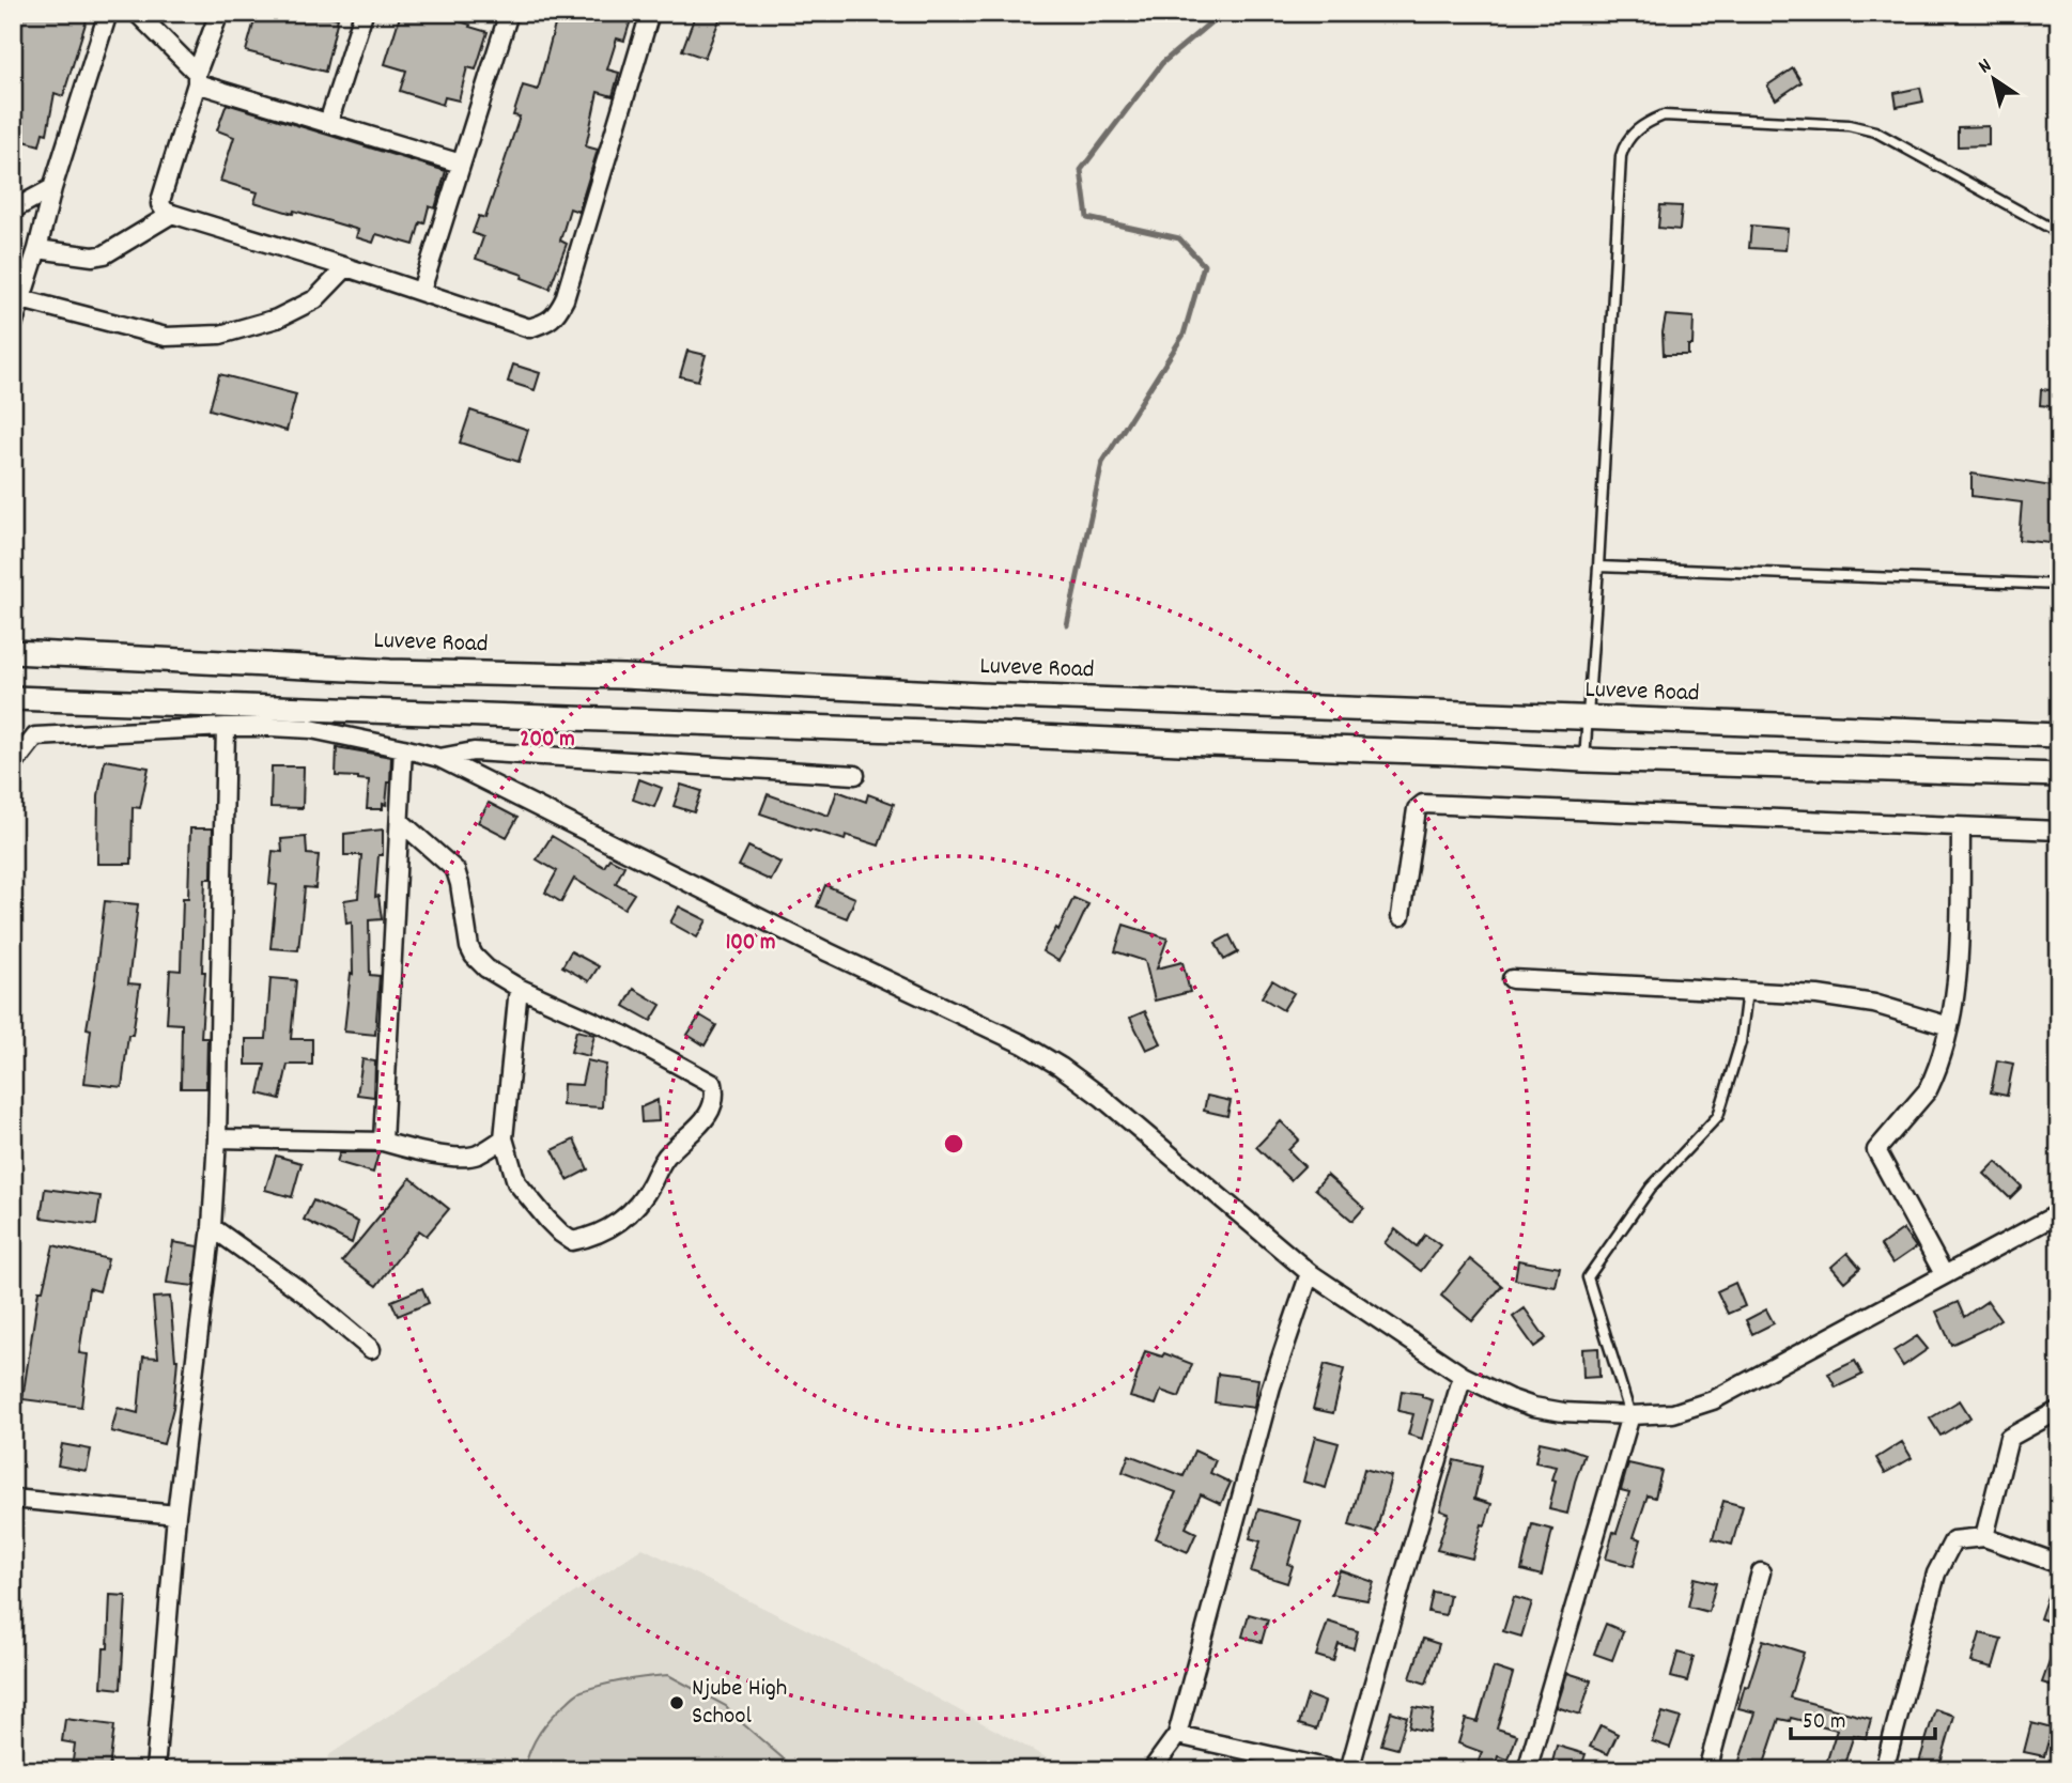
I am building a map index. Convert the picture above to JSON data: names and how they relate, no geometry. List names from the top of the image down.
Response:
{
  "streets": {
    "street": ["Luveve Road"]
  },
  "places": ["Njube High School"],
  "scale_bar": "50 m",
  "north": "top left",
  "rings": ["200 m", "100 m"]
}
